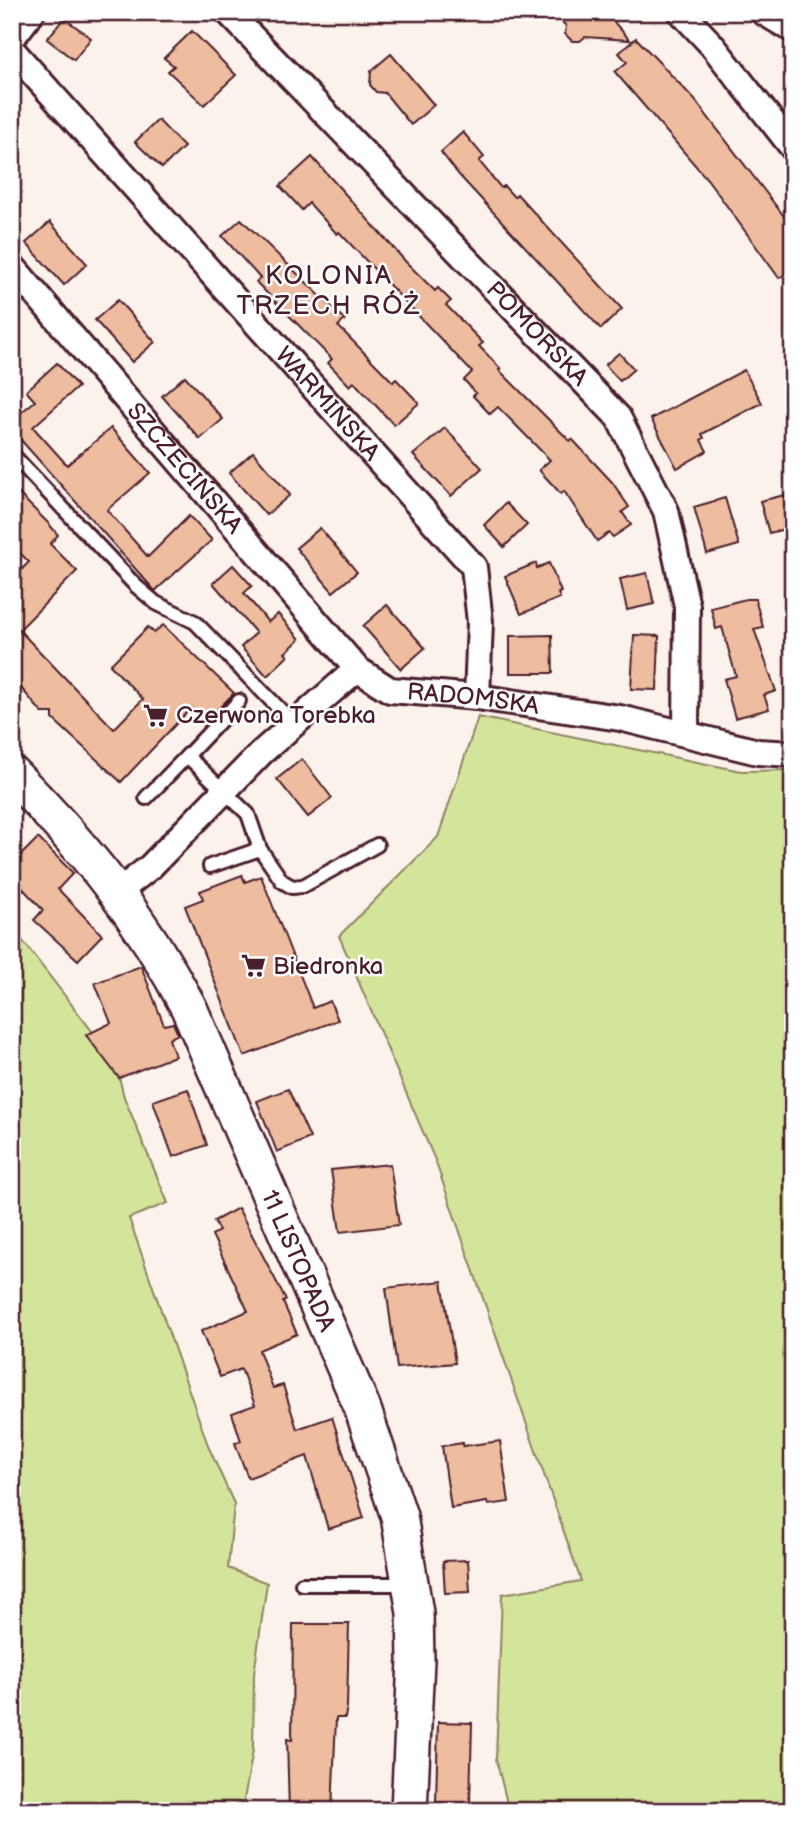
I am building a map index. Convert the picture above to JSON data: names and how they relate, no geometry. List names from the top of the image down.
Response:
{
  "streets": {
    "main road": ["11 LISTOPADA"],
    "street": [
      "POMORSKA",
      "WARMIŃSKA",
      "SZCZECIŃSKA",
      "RADOMSKA"
    ]
  },
  "crossings": [
    ["POMORSKA", "RADOMSKA"],
    ["WARMIŃSKA", "RADOMSKA"],
    ["SZCZECIŃSKA", "RADOMSKA"]
  ],
  "districts": ["KOLONIA TRZECH RÓŻ"],
  "places": {
    "supermarket": ["Czerwona Torebka", "Biedronka"]
  }
}
